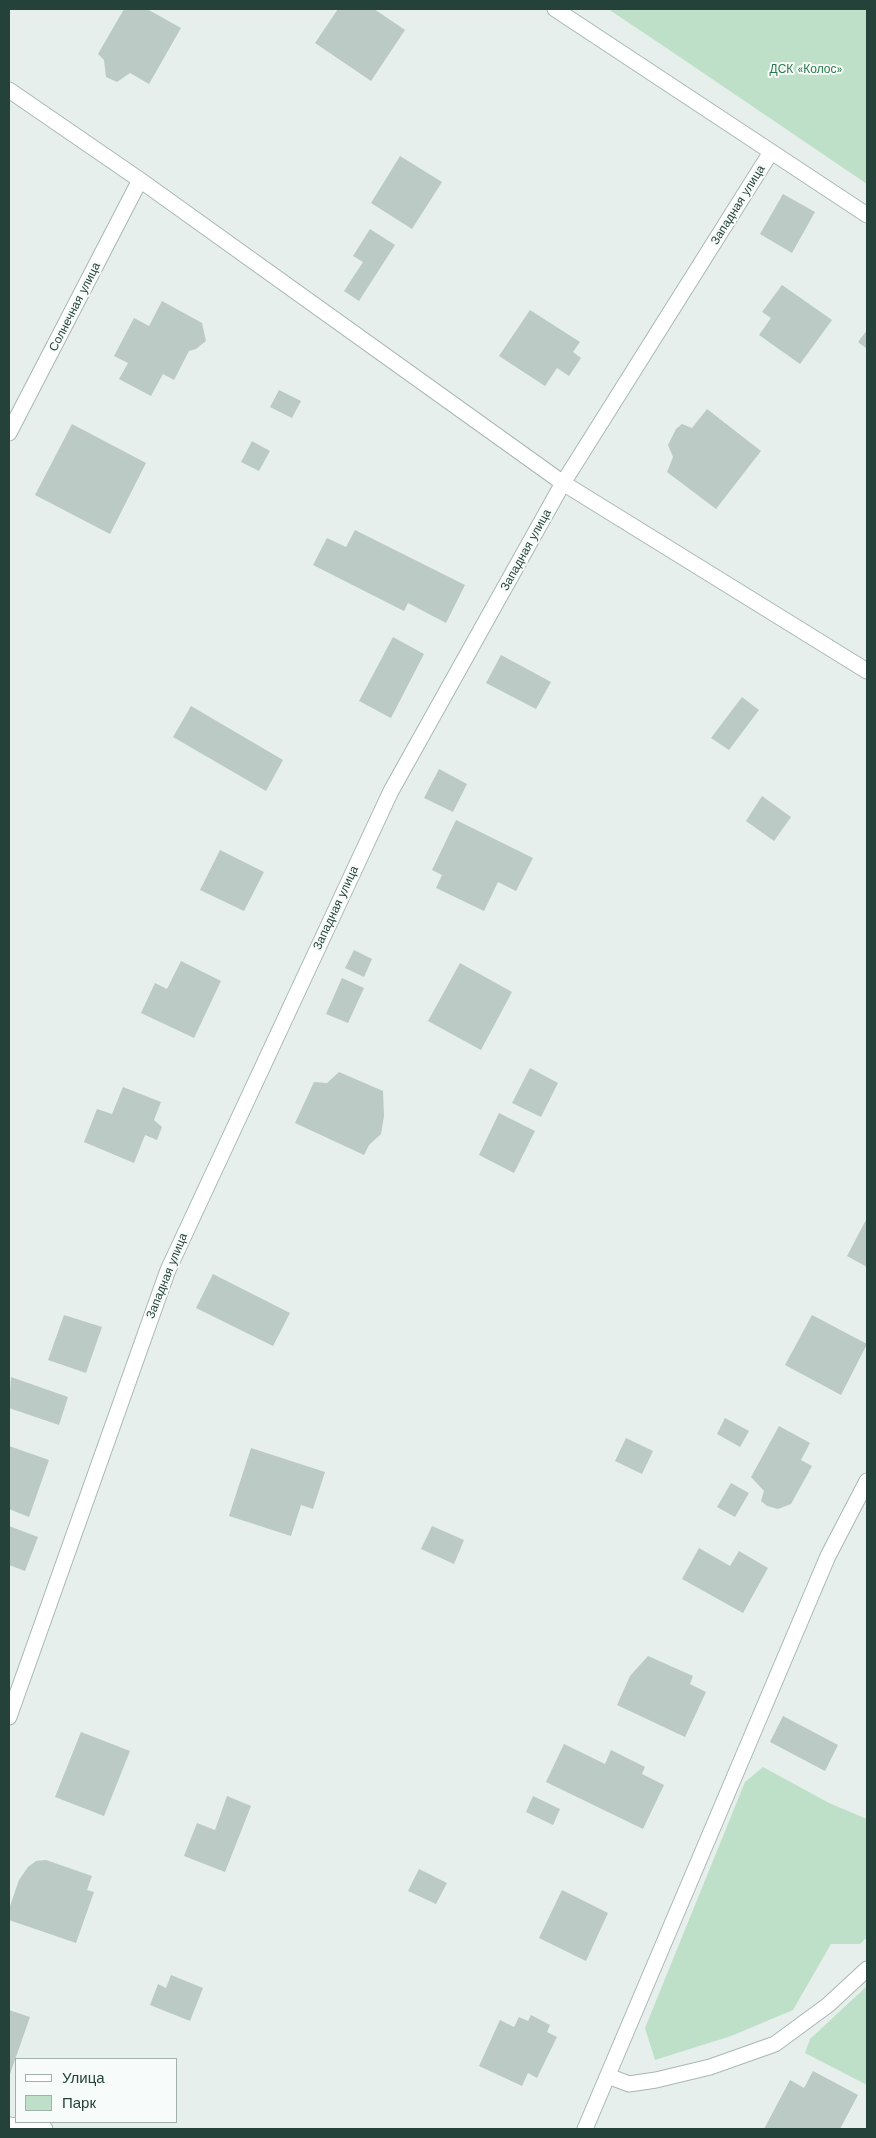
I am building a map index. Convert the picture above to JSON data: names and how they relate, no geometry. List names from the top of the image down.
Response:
{
  "streets": {
    "street": ["Западная улица", "Солнечная улица"]
  },
  "parks": ["ДСК «Колос»"],
  "legend": ["Улица", "Парк"]
}
